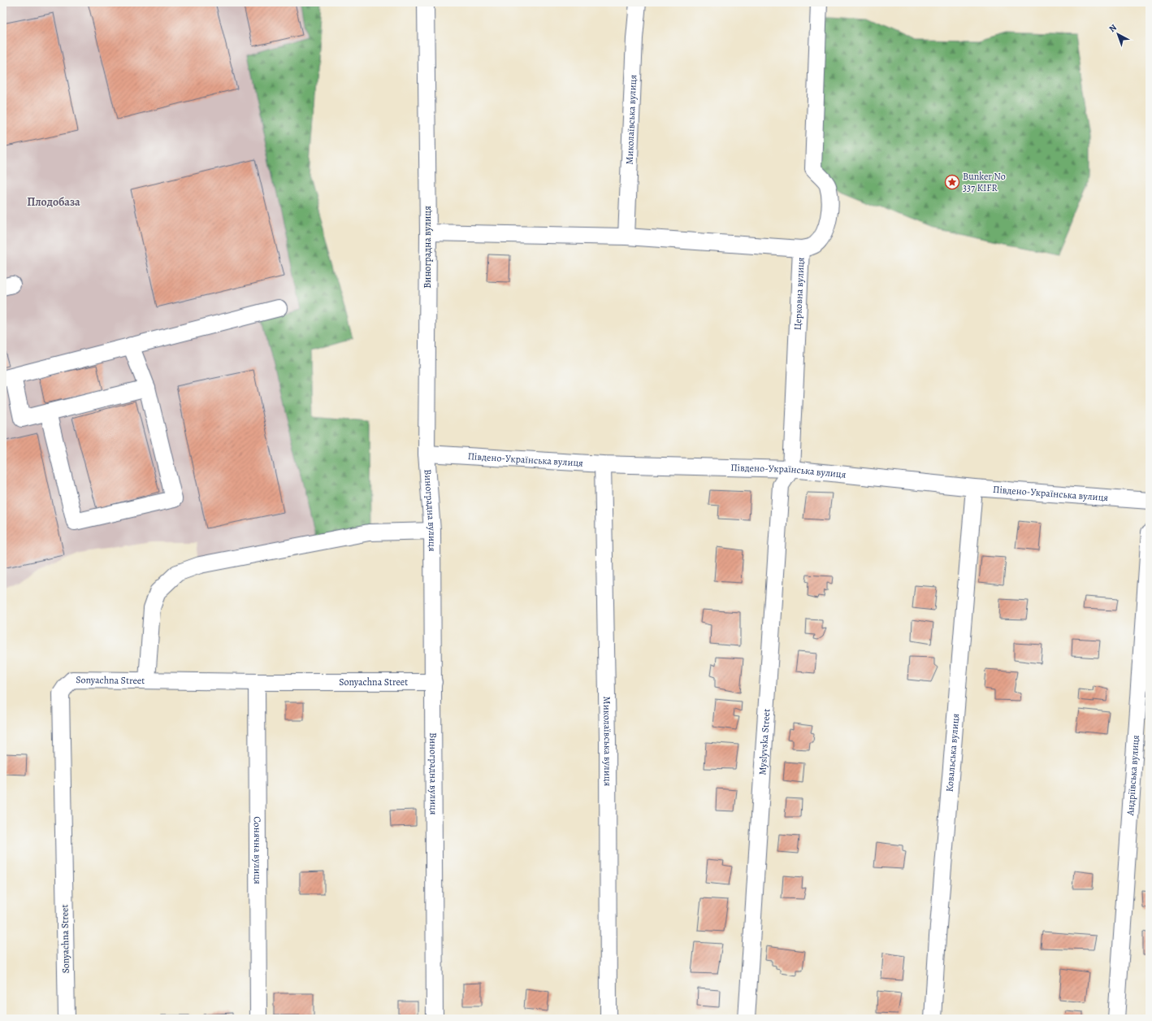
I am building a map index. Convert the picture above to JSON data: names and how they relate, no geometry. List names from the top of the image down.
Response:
{
  "streets": {
    "street": [
      "Миколаївська вулиця",
      "Виноградна вулиця",
      "Церковна вулиця",
      "Південо-Українська вулиця",
      "Sonyachna Street",
      "Myslyvska Street",
      "Ковальська вулиця",
      "Андріївська вулиця",
      "Сонячна вулиця"
    ]
  },
  "crossings": [
    ["Миколаївська вулиця", "Південо-Українська вулиця"],
    ["Виноградна вулиця", "Південо-Українська вулиця"],
    ["Виноградна вулиця", "Sonyachna Street"],
    ["Церковна вулиця", "Південо-Українська вулиця"],
    ["Церковна вулиця", "Myslyvska Street"],
    ["Південо-Українська вулиця", "Myslyvska Street"],
    ["Південо-Українська вулиця", "Ковальська вулиця"],
    ["Sonyachna Street", "Сонячна вулиця"]
  ],
  "districts": ["Плодобаза"],
  "places": {
    "place": ["Bunker No 337 KIFR"]
  },
  "north": "top left"
}
